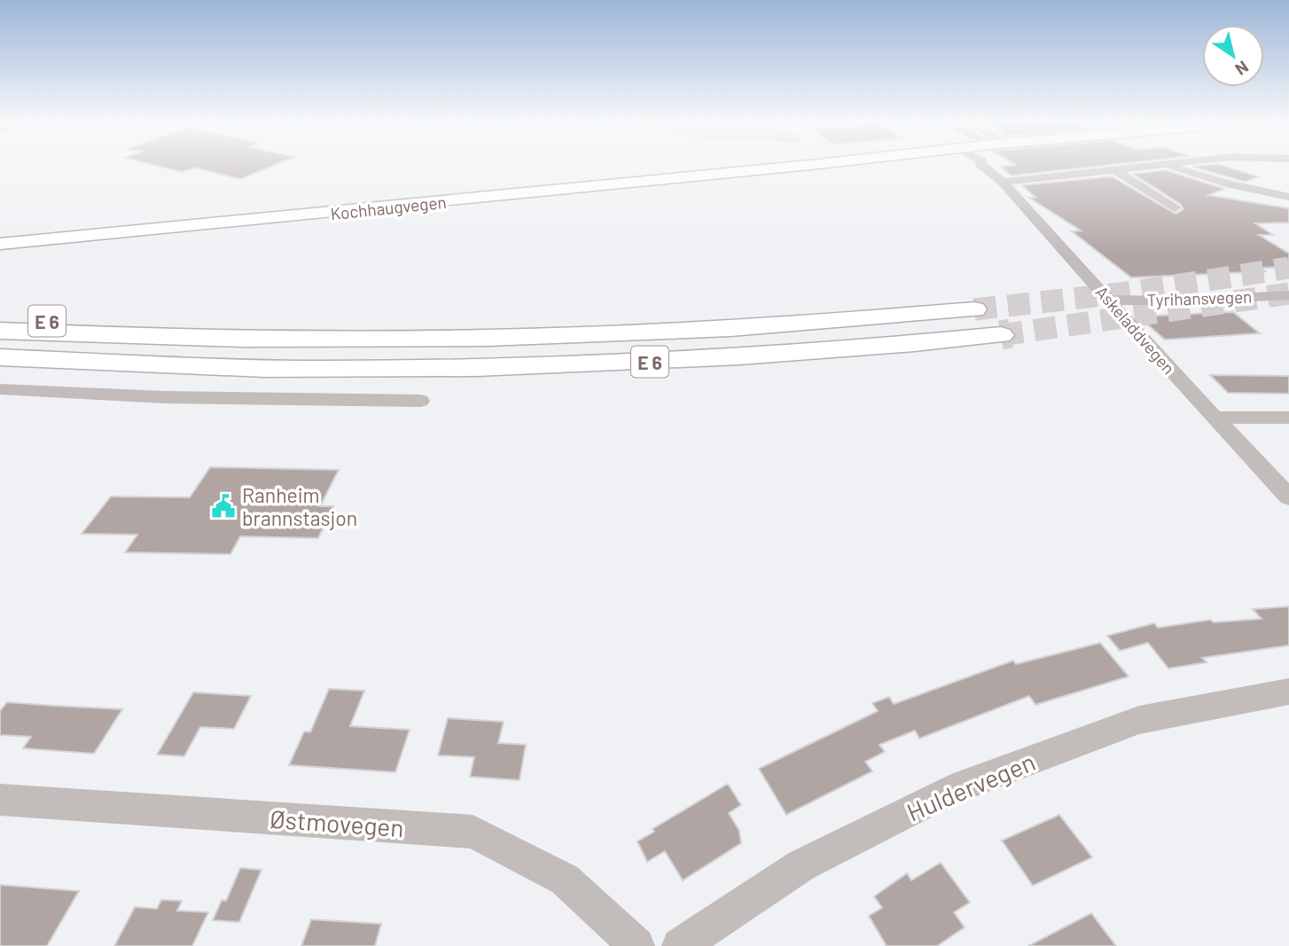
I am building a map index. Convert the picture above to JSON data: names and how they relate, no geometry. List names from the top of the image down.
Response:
{
  "streets": {
    "highway": ["E 6"],
    "main road": ["Kochhaugvegen"],
    "street": [
      "Tyrihansvegen",
      "Askeladdvegen",
      "Huldervegen",
      "Østmovegen"
    ]
  },
  "crossings": [
    ["Tyrihansvegen", "Askeladdvegen"]
  ],
  "places": {
    "public building": ["Ranheim brannstasjon"]
  },
  "north": "bottom right"
}
